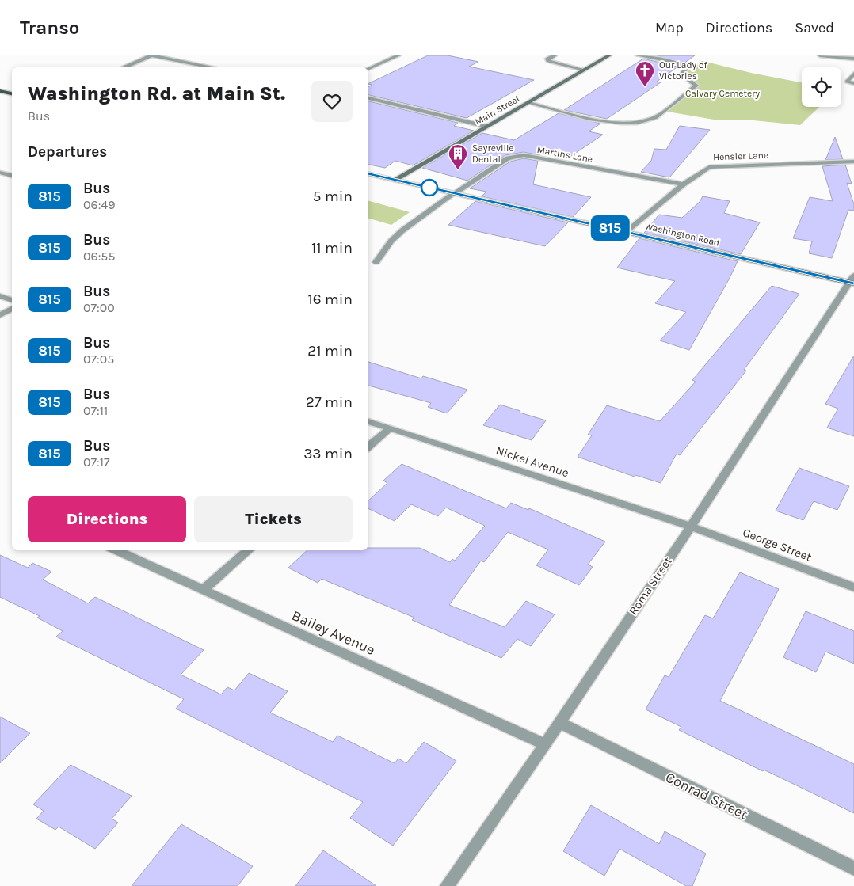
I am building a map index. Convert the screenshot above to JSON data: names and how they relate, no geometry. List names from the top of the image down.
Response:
{
  "streets": {
    "main road": ["Main Street", "Washington Road"],
    "street": [
      "Martins Lane",
      "Hensler Lane",
      "Nickel Avenue",
      "George Street",
      "Roma Street",
      "Bailey Avenue",
      "Conrad Street"
    ]
  },
  "crossings": [
    ["Main Street", "Washington Road"],
    ["Martins Lane", "Hensler Lane"],
    ["Martins Lane", "Washington Road"],
    ["Hensler Lane", "Washington Road"],
    ["Washington Road", "Roma Street"],
    ["Nickel Avenue", "George Street"],
    ["Nickel Avenue", "Roma Street"],
    ["George Street", "Roma Street"],
    ["Roma Street", "Bailey Avenue"],
    ["Roma Street", "Conrad Street"]
  ],
  "parks": ["Calvary Cemetery"],
  "places": {
    "church": ["Our Lady of Victories"],
    "building": ["Sayreville Dental"]
  },
  "lines": ["bus line 815"],
  "page": {
    "header": "Transo",
    "nav": ["Map", "Directions", "Saved"],
    "on_map": "815",
    "heading": [
      ["Washington Rd. at Main St.", "Bus"],
      "Departures"
    ],
    "list": [
      {
        "mark": "815",
        "name": "Bus",
        "note": "06:49",
        "value": "5 min"
      },
      {
        "mark": "815",
        "name": "Bus",
        "note": "06:55",
        "value": "11 min"
      },
      {
        "mark": "815",
        "name": "Bus",
        "note": "07:00",
        "value": "16 min"
      },
      {
        "mark": "815",
        "name": "Bus",
        "note": "07:05",
        "value": "21 min"
      },
      {
        "mark": "815",
        "name": "Bus",
        "note": "07:11",
        "value": "27 min"
      },
      {
        "mark": "815",
        "name": "Bus",
        "note": "07:17",
        "value": "33 min"
      }
    ],
    "buttons": ["Directions", "Tickets"]
  }
}
